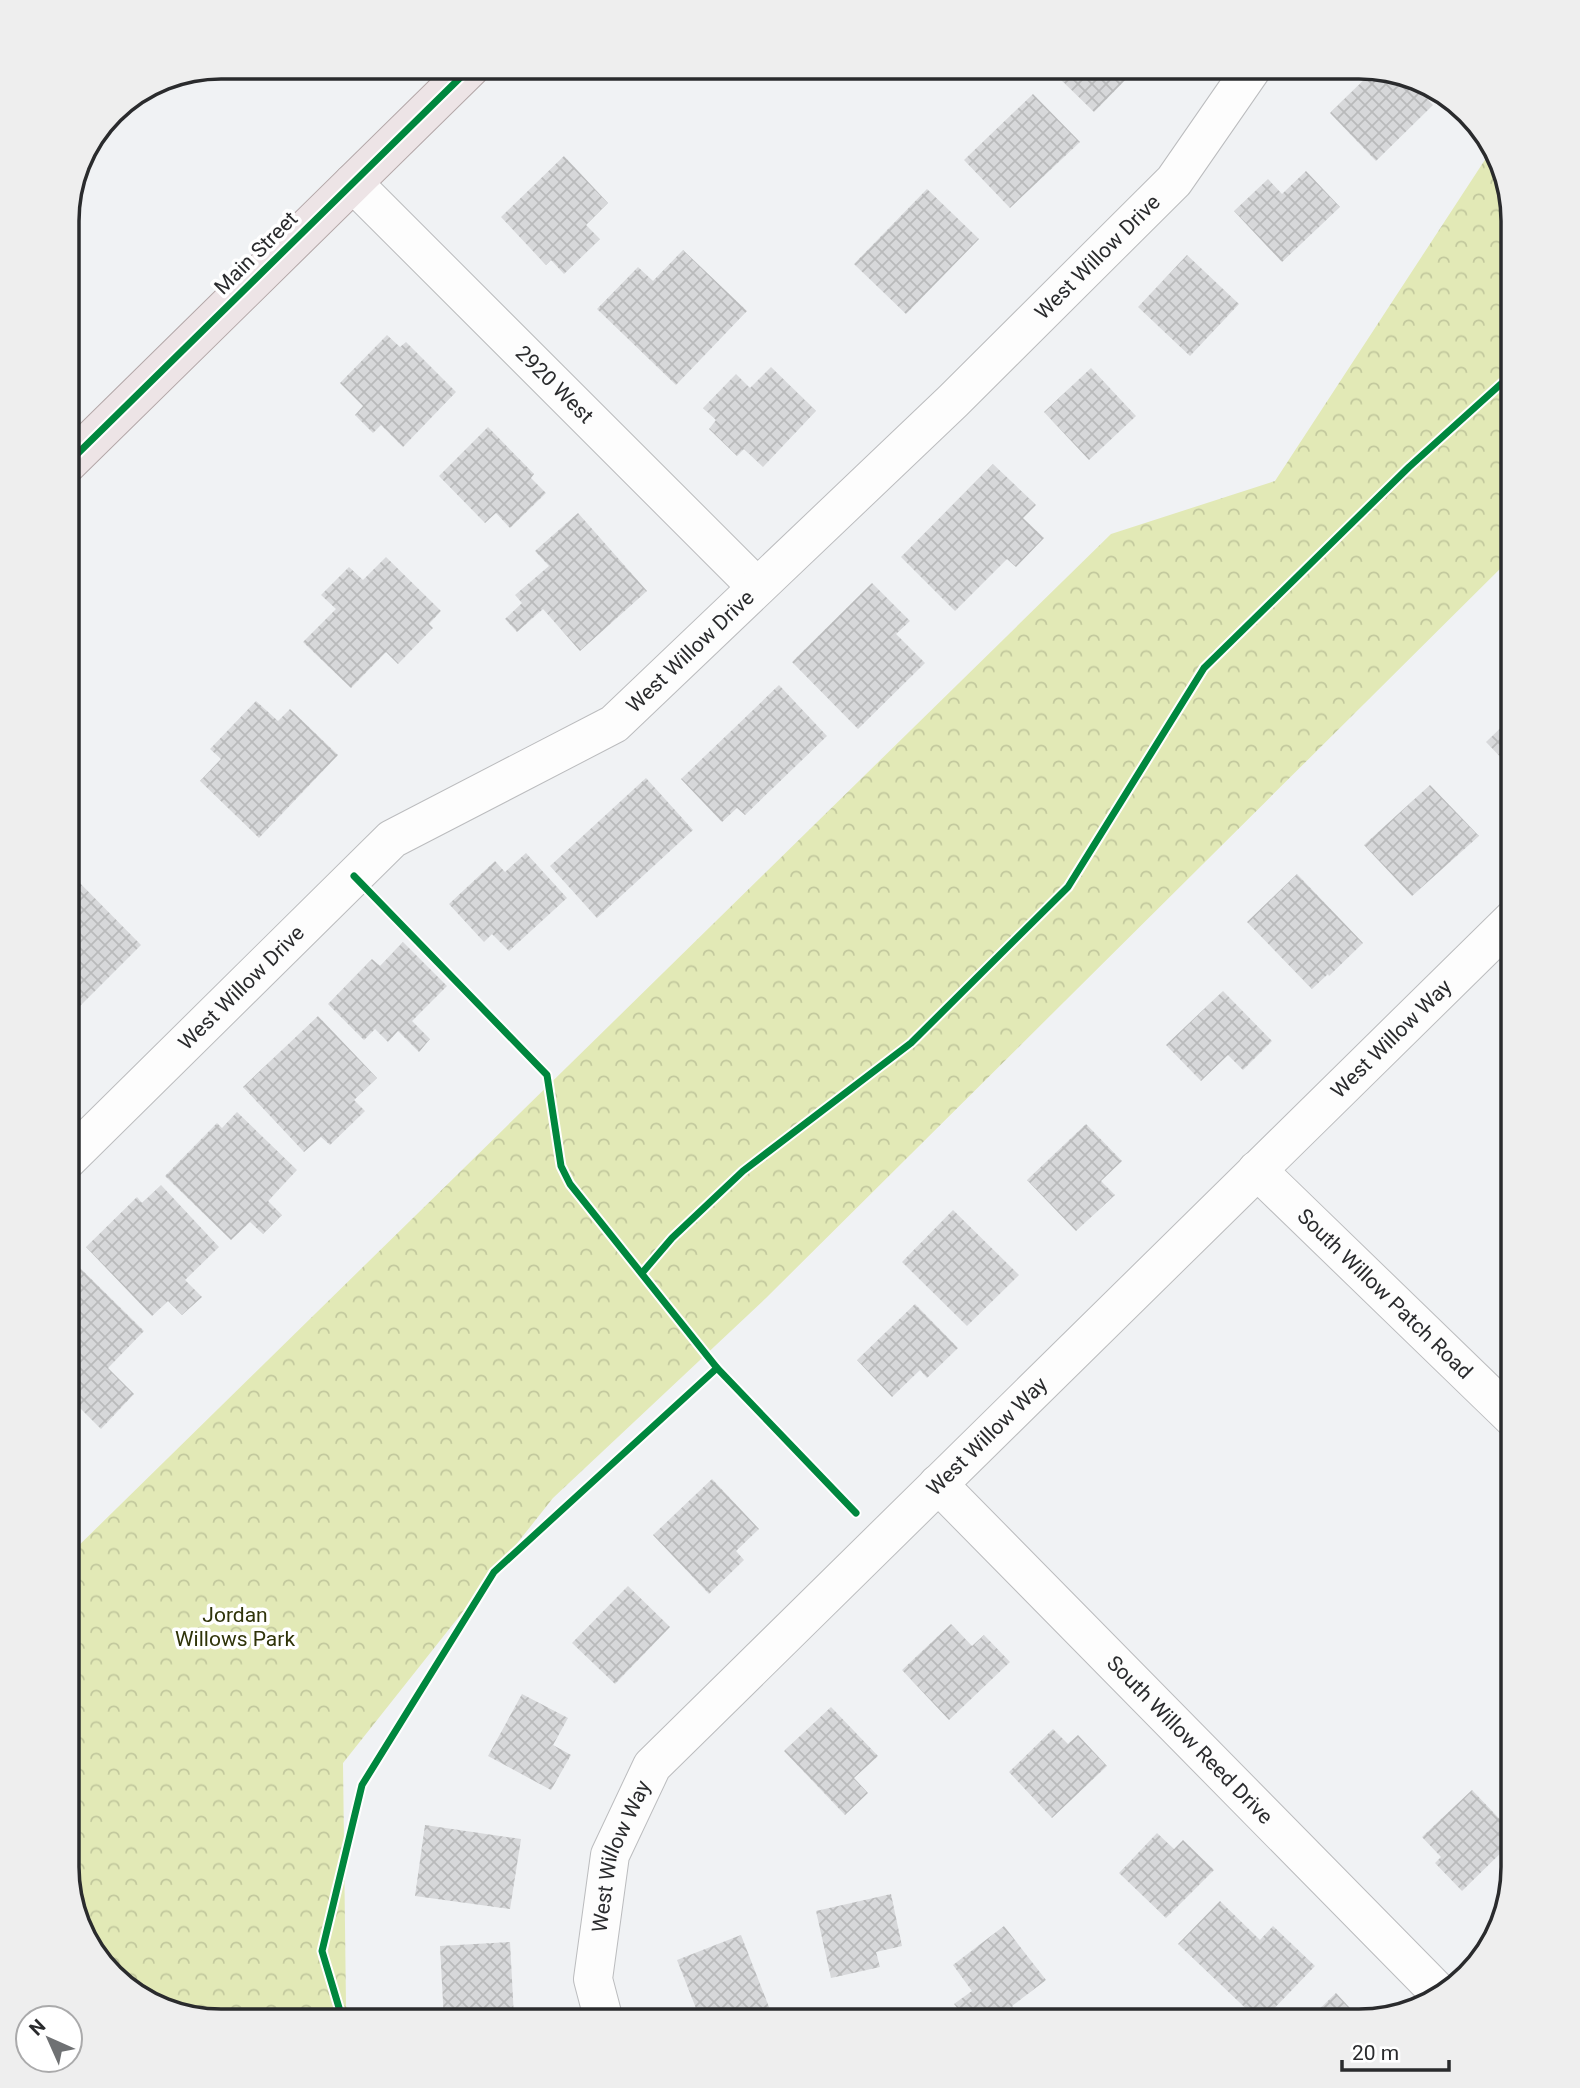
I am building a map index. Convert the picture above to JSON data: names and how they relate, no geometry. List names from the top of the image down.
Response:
{
  "streets": {
    "main road": ["Main Street"],
    "street": [
      "West Willow Drive",
      "2920 West",
      "West Willow Way",
      "South Willow Patch Road",
      "South Willow Reed Drive"
    ]
  },
  "crossings": [
    ["Main Street", "2920 West"],
    ["West Willow Drive", "2920 West"],
    ["West Willow Way", "South Willow Patch Road"],
    ["West Willow Way", "South Willow Reed Drive"]
  ],
  "parks": ["Jordan Willows Park"],
  "scale_bar": "20 m",
  "north": "top left"
}
